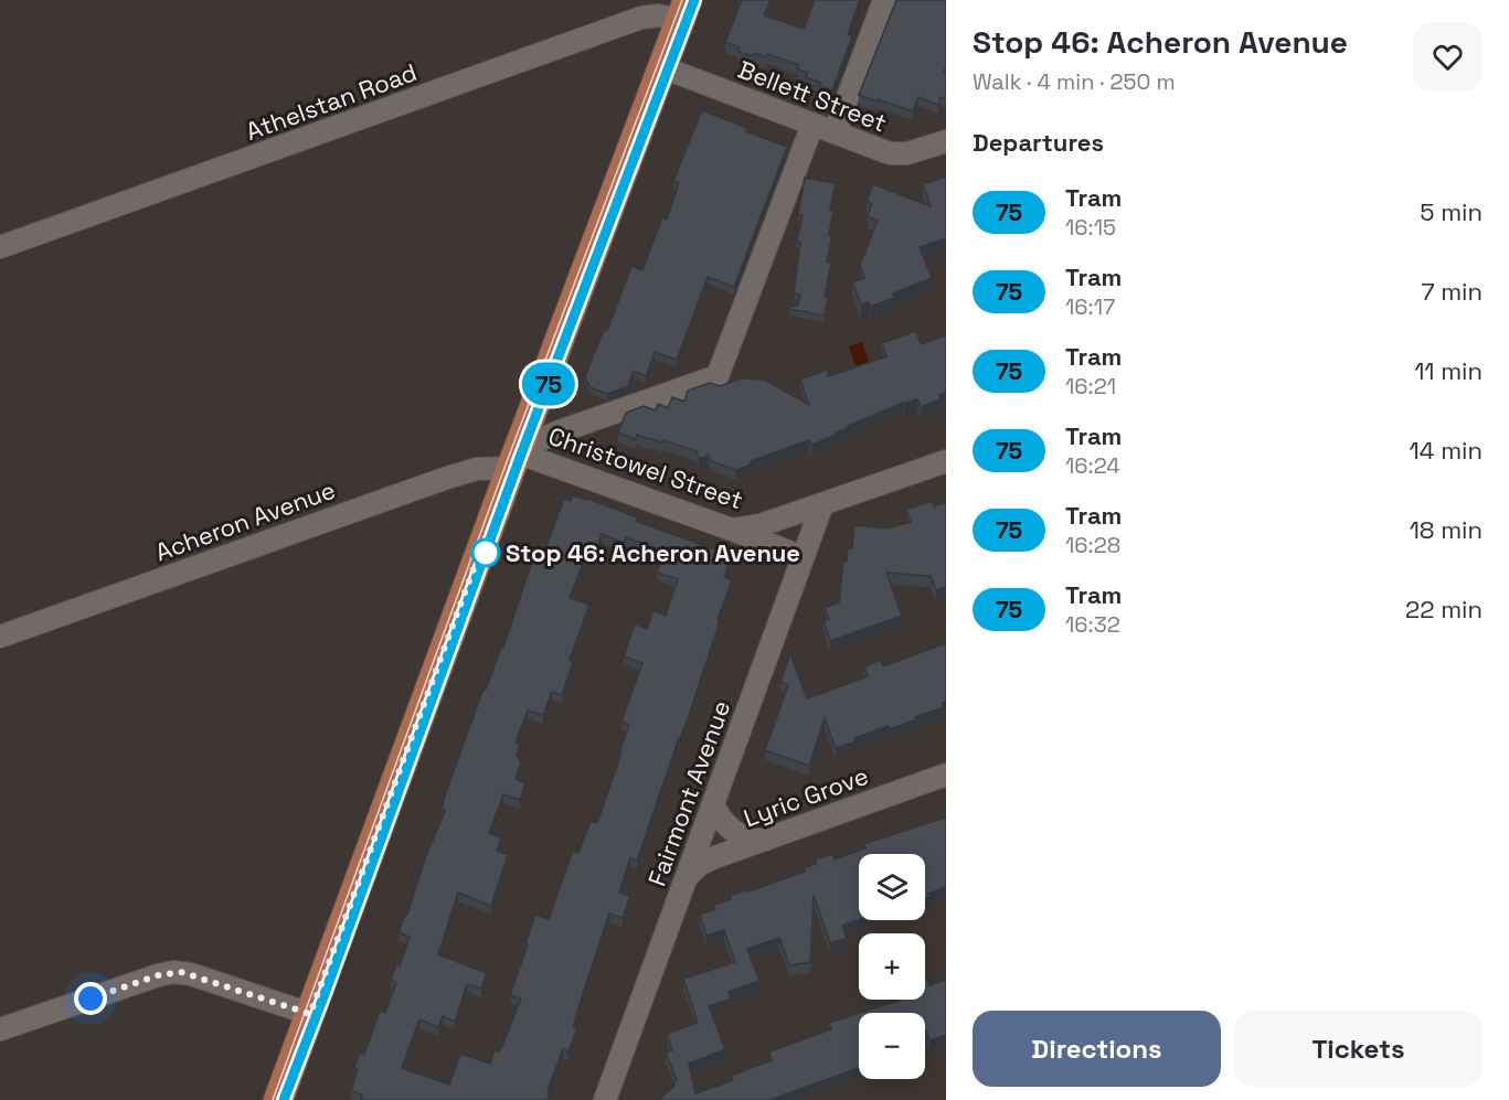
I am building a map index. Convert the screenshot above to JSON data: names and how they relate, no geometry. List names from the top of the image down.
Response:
{
  "streets": {
    "street": [
      "Bellett Street",
      "Athelstan Road",
      "Christowel Street",
      "Acheron Avenue",
      "Fairmont Avenue",
      "Lyric Grove"
    ]
  },
  "crossings": [
    ["Christowel Street", "Acheron Avenue"],
    ["Christowel Street", "Fairmont Avenue"],
    ["Fairmont Avenue", "Lyric Grove"]
  ],
  "places": ["Stop 46: Acheron Avenue"],
  "lines": ["tram line 75"],
  "page": {
    "on_map": "75",
    "heading": [
      ["Stop 46: Acheron Avenue", "Walk · 4 min · 250 m"],
      "Departures"
    ],
    "list": [
      {
        "mark": "75",
        "name": "Tram",
        "note": "16:15",
        "value": "5 min"
      },
      {
        "mark": "75",
        "name": "Tram",
        "note": "16:17",
        "value": "7 min"
      },
      {
        "mark": "75",
        "name": "Tram",
        "note": "16:21",
        "value": "11 min"
      },
      {
        "mark": "75",
        "name": "Tram",
        "note": "16:24",
        "value": "14 min"
      },
      {
        "mark": "75",
        "name": "Tram",
        "note": "16:28",
        "value": "18 min"
      },
      {
        "mark": "75",
        "name": "Tram",
        "note": "16:32",
        "value": "22 min"
      }
    ],
    "map_buttons": ["+", "−"],
    "buttons": ["Directions", "Tickets"]
  }
}
